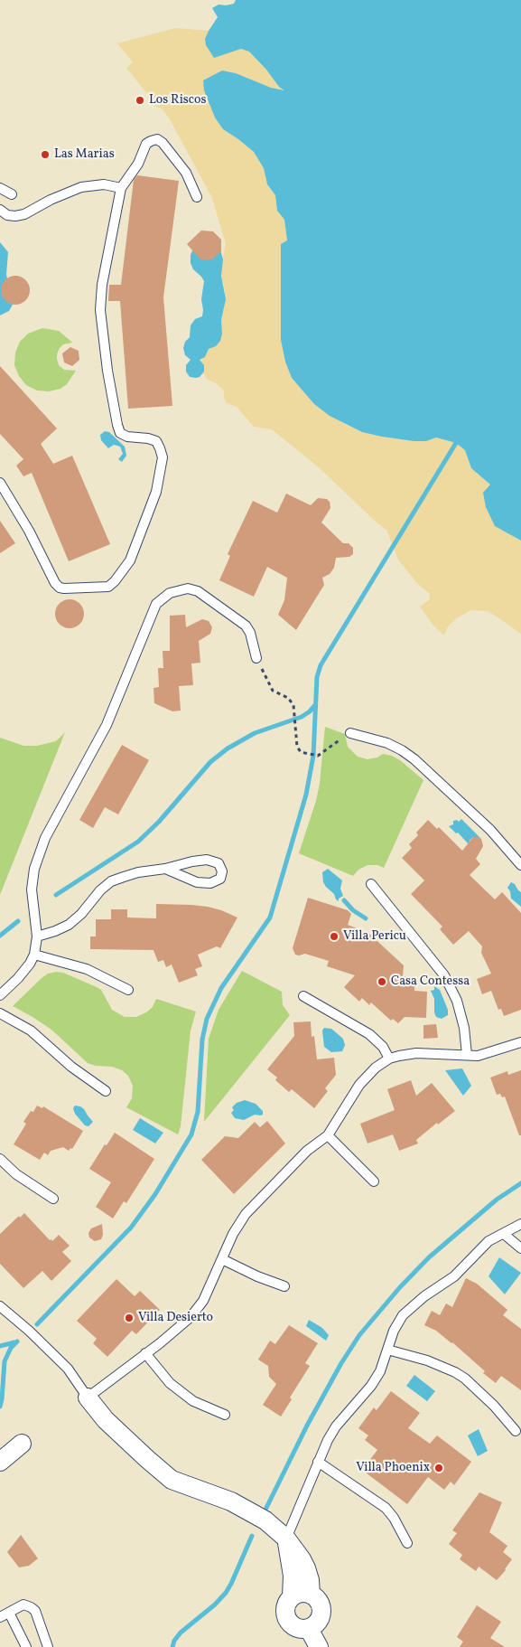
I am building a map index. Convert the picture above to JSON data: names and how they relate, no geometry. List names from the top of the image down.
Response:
{
  "places": [
    "Los Riscos",
    "Las Marias",
    "Villa Pericu",
    "Casa Contessa",
    "Villa Desierto",
    "Villa Phoenix"
  ]
}
